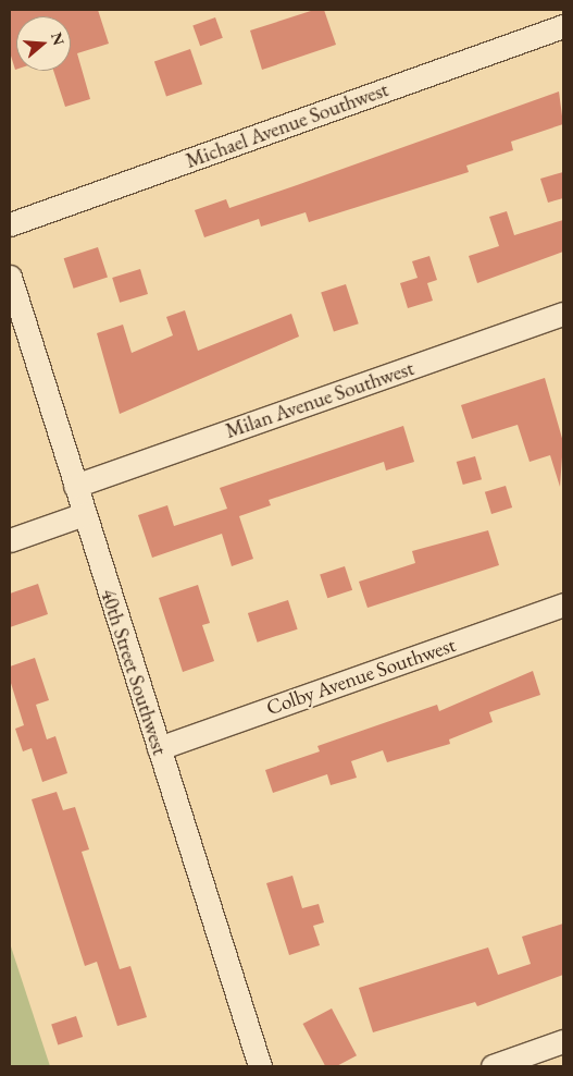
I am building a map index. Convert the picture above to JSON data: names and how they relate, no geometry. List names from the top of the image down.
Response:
{
  "streets": {
    "street": [
      "Michael Avenue Southwest",
      "Milan Avenue Southwest",
      "40th Street Southwest",
      "Colby Avenue Southwest"
    ]
  },
  "crossings": [
    ["Milan Avenue Southwest", "40th Street Southwest"],
    ["40th Street Southwest", "Colby Avenue Southwest"]
  ],
  "north": "right"
}
